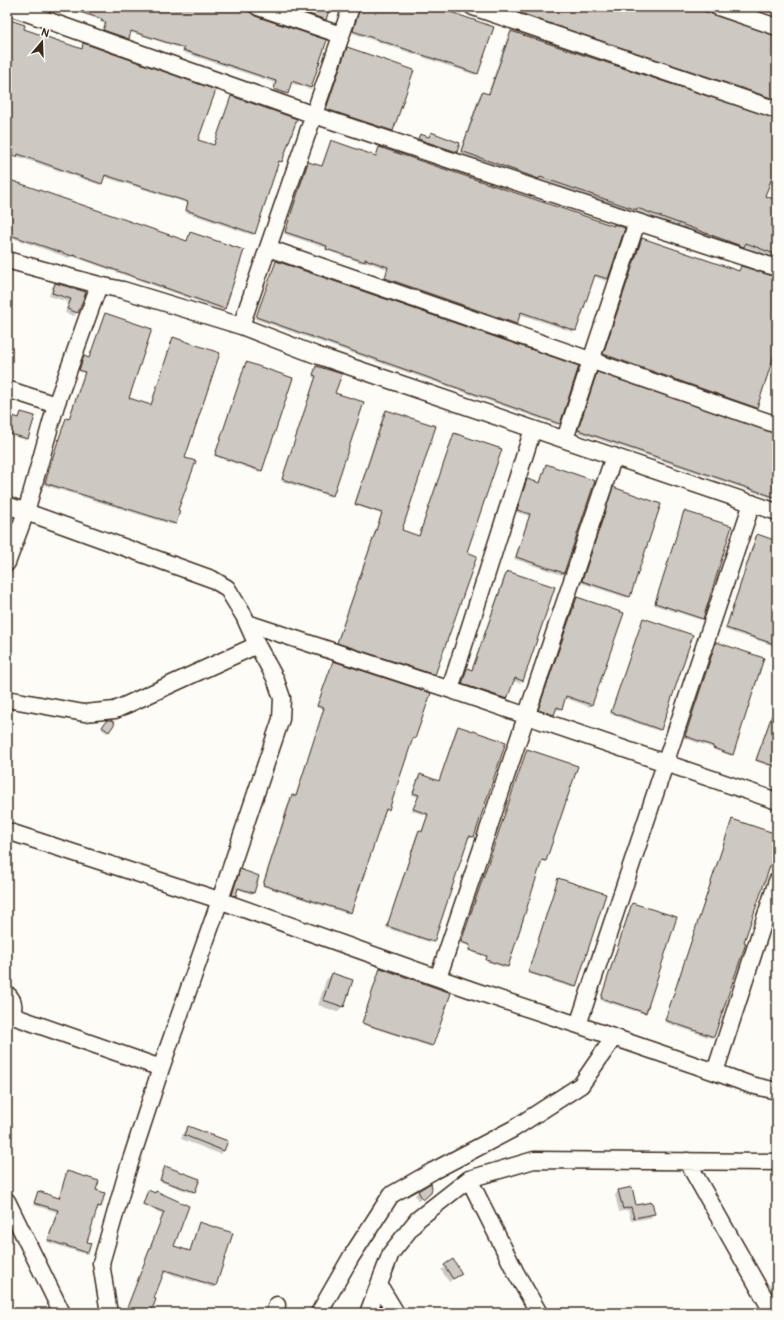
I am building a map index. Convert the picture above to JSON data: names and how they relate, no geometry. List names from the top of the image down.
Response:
{
  "north": "top"
}
